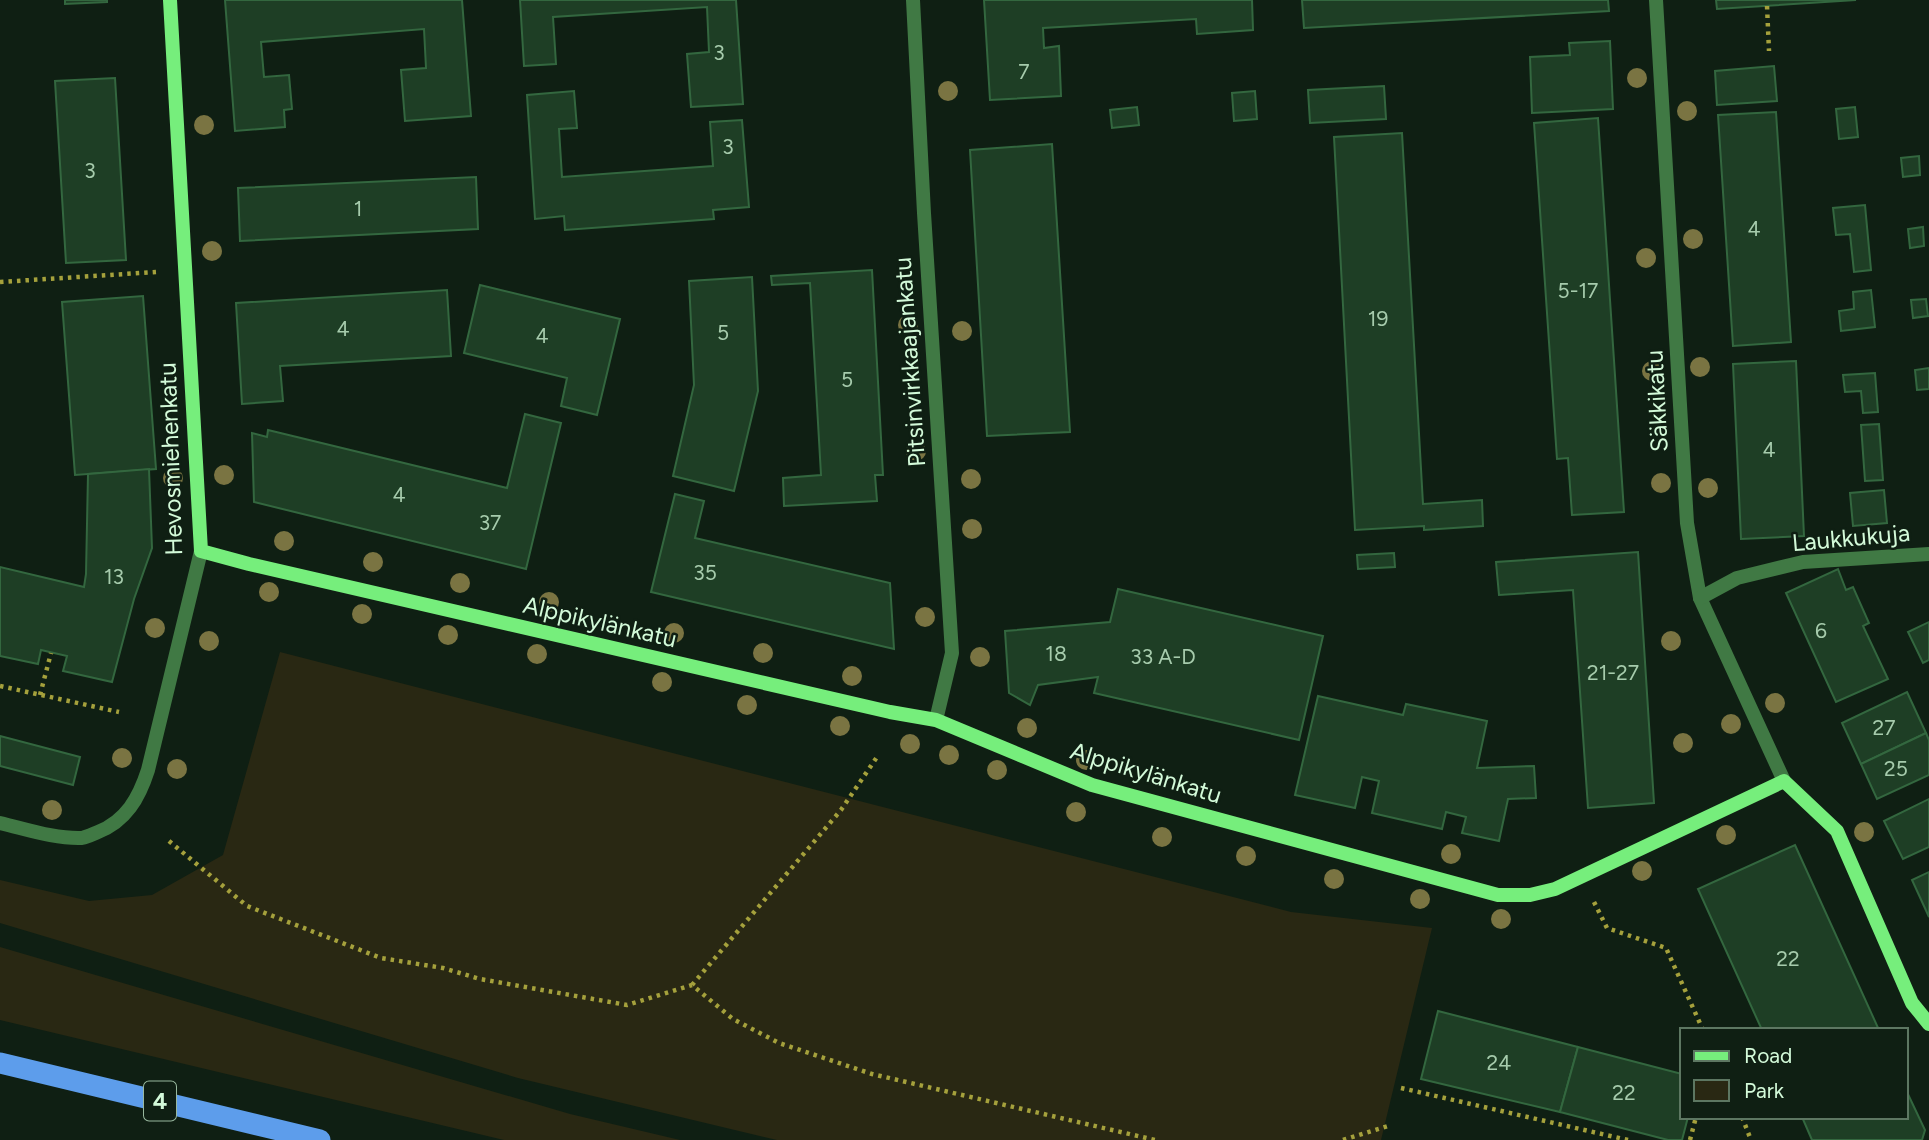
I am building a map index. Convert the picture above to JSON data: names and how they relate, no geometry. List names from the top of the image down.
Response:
{
  "streets": {
    "highway": ["4"],
    "street": [
      "Pitsinvirkkaajankatu",
      "Säkkikatu",
      "Hevosmiehenkatu",
      "Laukkukuja",
      "Alppikylänkatu"
    ]
  },
  "crossings": [
    ["Pitsinvirkkaajankatu", "Alppikylänkatu"],
    ["Säkkikatu", "Laukkukuja"],
    ["Säkkikatu", "Alppikylänkatu"],
    ["Hevosmiehenkatu", "Alppikylänkatu"]
  ],
  "house_numbers": [
    "3",
    "7",
    "3",
    "3",
    "1",
    "4",
    "5-17",
    "19",
    "4",
    "5",
    "4",
    "5",
    "4",
    "4",
    "37",
    "35",
    "13",
    "6",
    "18",
    "33 A-D",
    "21-27",
    "27",
    "25",
    "22",
    "24",
    "22"
  ],
  "legend": ["Road", "Park"]
}
